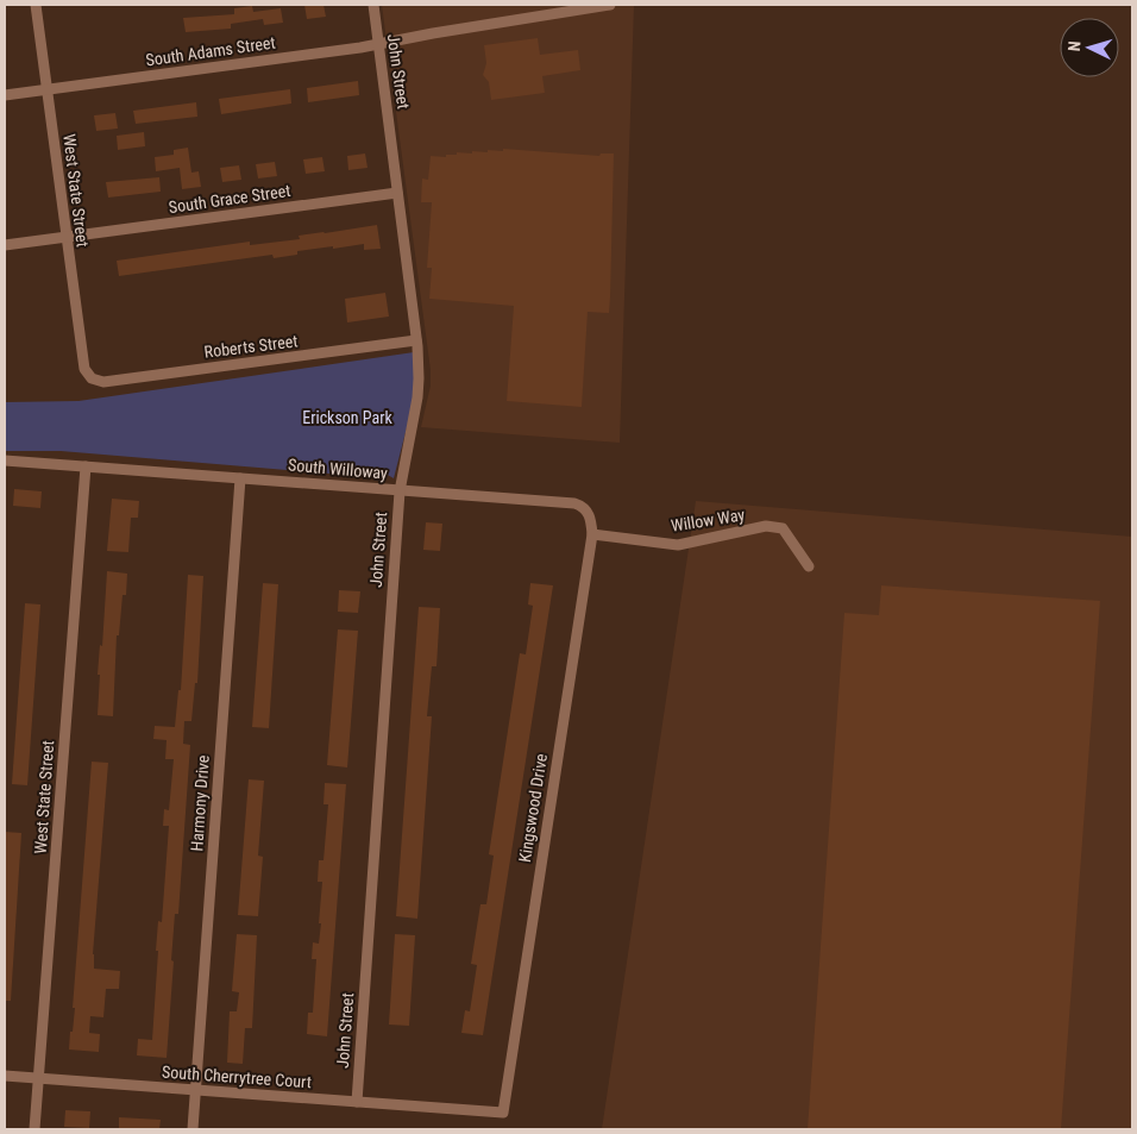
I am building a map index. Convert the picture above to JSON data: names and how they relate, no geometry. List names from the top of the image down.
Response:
{
  "streets": {
    "street": [
      "South Adams Street",
      "John Street",
      "West State Street",
      "South Grace Street",
      "Roberts Street",
      "South Willoway",
      "Willow Way",
      "Harmony Drive",
      "Kingswood Drive",
      "South Cherrytree Court"
    ]
  },
  "crossings": [
    ["South Adams Street", "John Street"],
    ["South Adams Street", "West State Street"],
    ["John Street", "South Grace Street"],
    ["John Street", "Roberts Street"],
    ["John Street", "South Willoway"],
    ["John Street", "South Cherrytree Court"],
    ["West State Street", "South Grace Street"],
    ["West State Street", "Roberts Street"],
    ["West State Street", "South Willoway"],
    ["West State Street", "South Cherrytree Court"],
    ["South Willoway", "Harmony Drive"],
    ["South Willoway", "Kingswood Drive"],
    ["Willow Way", "Kingswood Drive"],
    ["Harmony Drive", "South Cherrytree Court"],
    ["Kingswood Drive", "South Cherrytree Court"]
  ],
  "parks": ["Erickson Park"],
  "north": "left"
}
